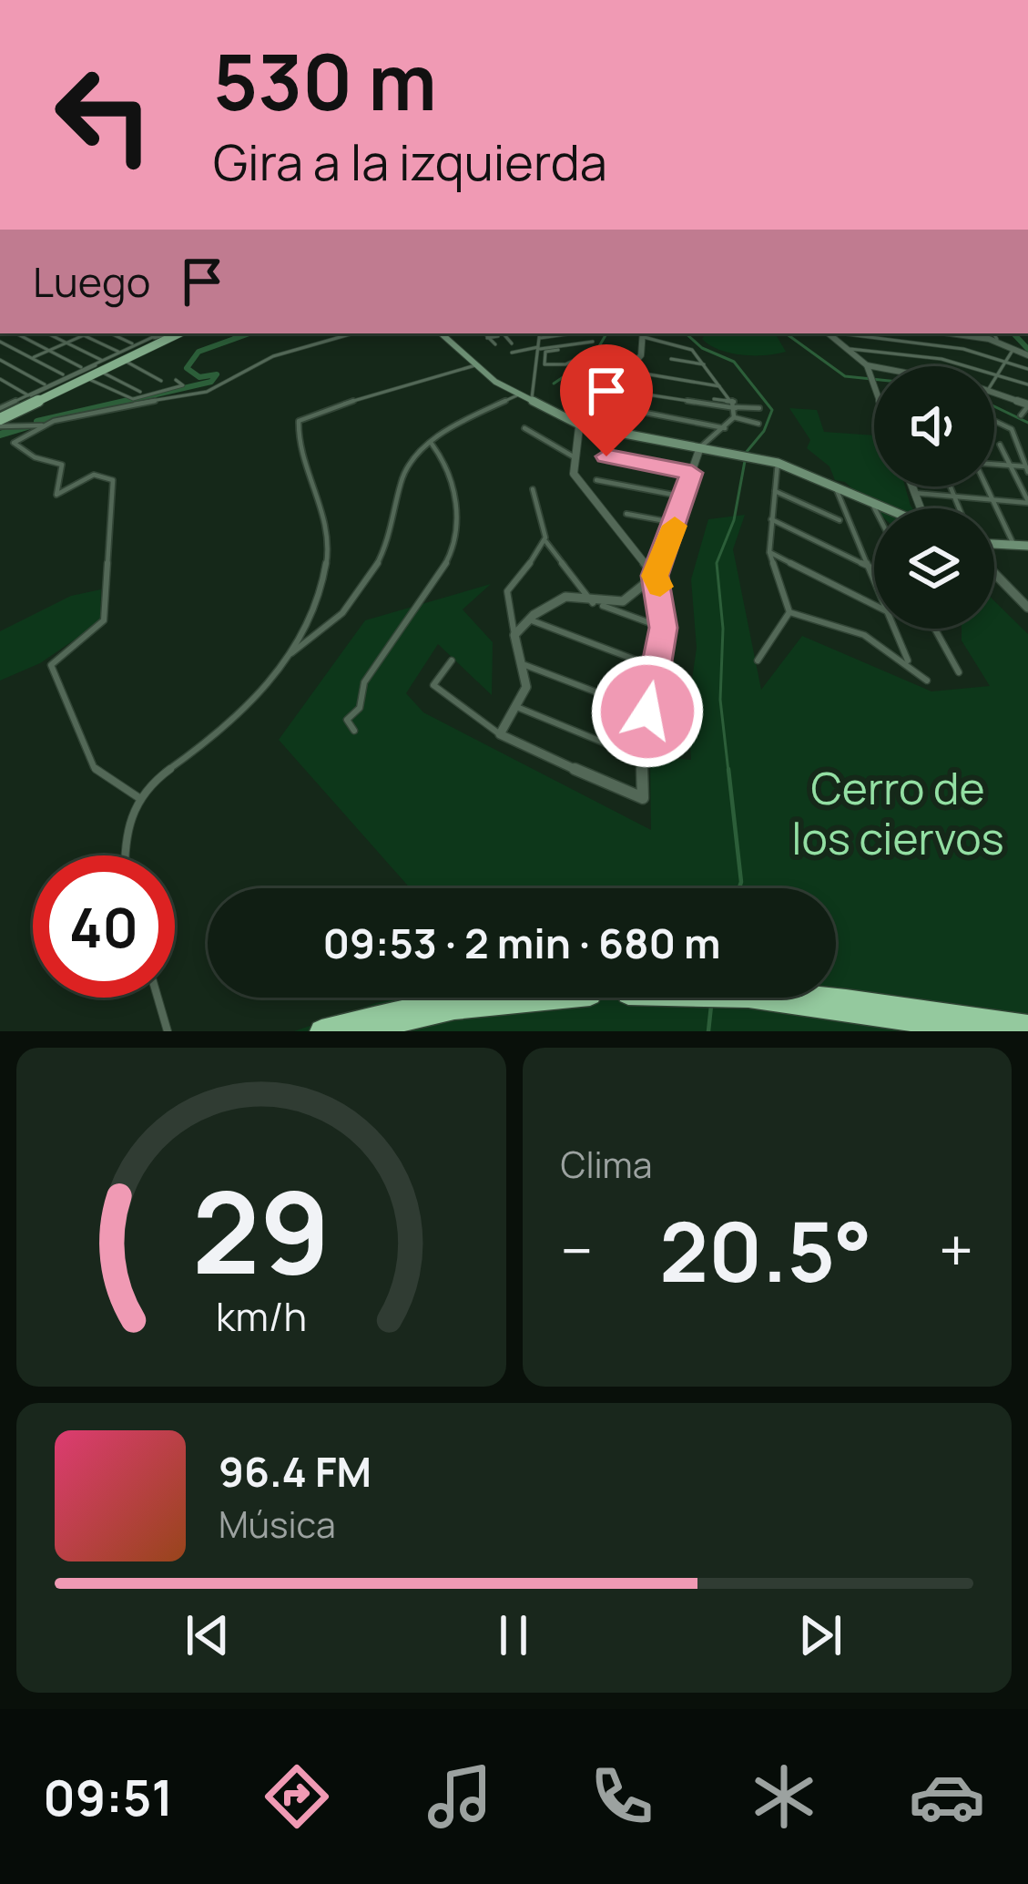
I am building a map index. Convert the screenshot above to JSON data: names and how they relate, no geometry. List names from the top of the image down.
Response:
{
  "parks": ["Cerro de los ciervos"],
  "page": {
    "turn": ["530 m", "Gira a la izquierda"],
    "then": "Luego",
    "limit": "40",
    "trip": "09:53 · 2 min · 680 m",
    "tile": "Clima",
    "heat": ["−", "20.5°", "+"],
    "song": ["96.4 FM", "Música"],
    "tabs": "09:51",
    "gauge": ["29", "km/h"]
  }
}
